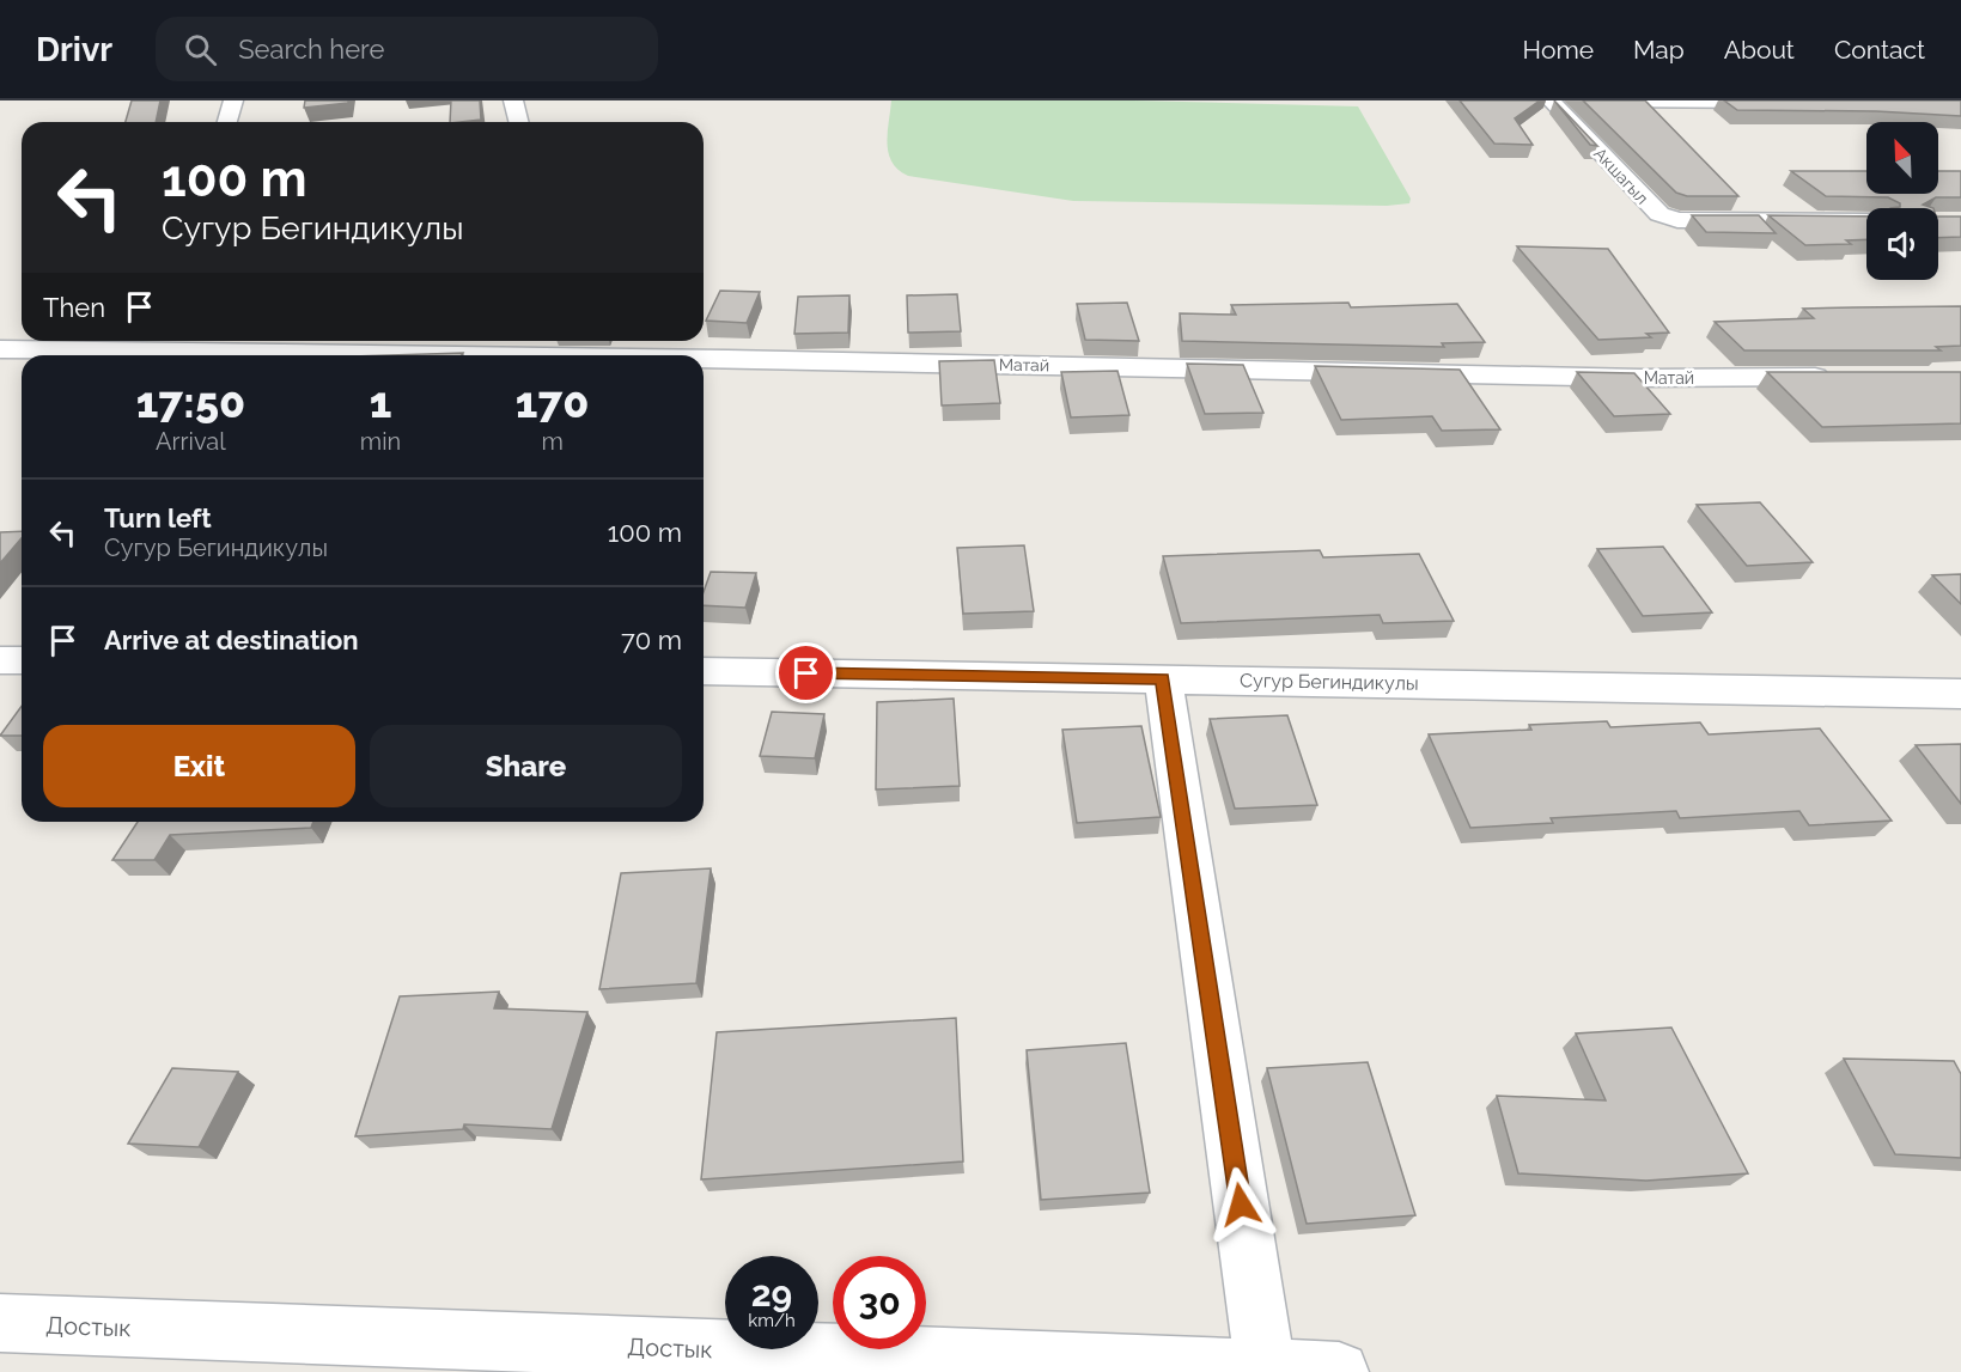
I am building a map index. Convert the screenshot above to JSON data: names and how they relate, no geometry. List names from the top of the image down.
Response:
{
  "streets": {
    "street": [
      "Акшагыл",
      "Матай",
      "Сугур Бегиндикулы",
      "Достык"
    ]
  },
  "north": "top left",
  "page": {
    "header": "Drivr",
    "search": "Search here",
    "nav": [
      "Home",
      "Map",
      "About",
      "Contact"
    ],
    "turn": ["100 m", "Сугур Бегиндикулы"],
    "then": "Then",
    "eta": [
      "17:50",
      "Arrival",
      "1",
      "min",
      "170",
      "m"
    ],
    "list": [
      {
        "name": "Turn left",
        "note": "Сугур Бегиндикулы",
        "value": "100 m"
      },
      {
        "name": "Arrive at destination",
        "value": "70 m"
      }
    ],
    "buttons": ["Exit", "Share"],
    "speed": "29 km/h",
    "limit": "30"
  }
}
